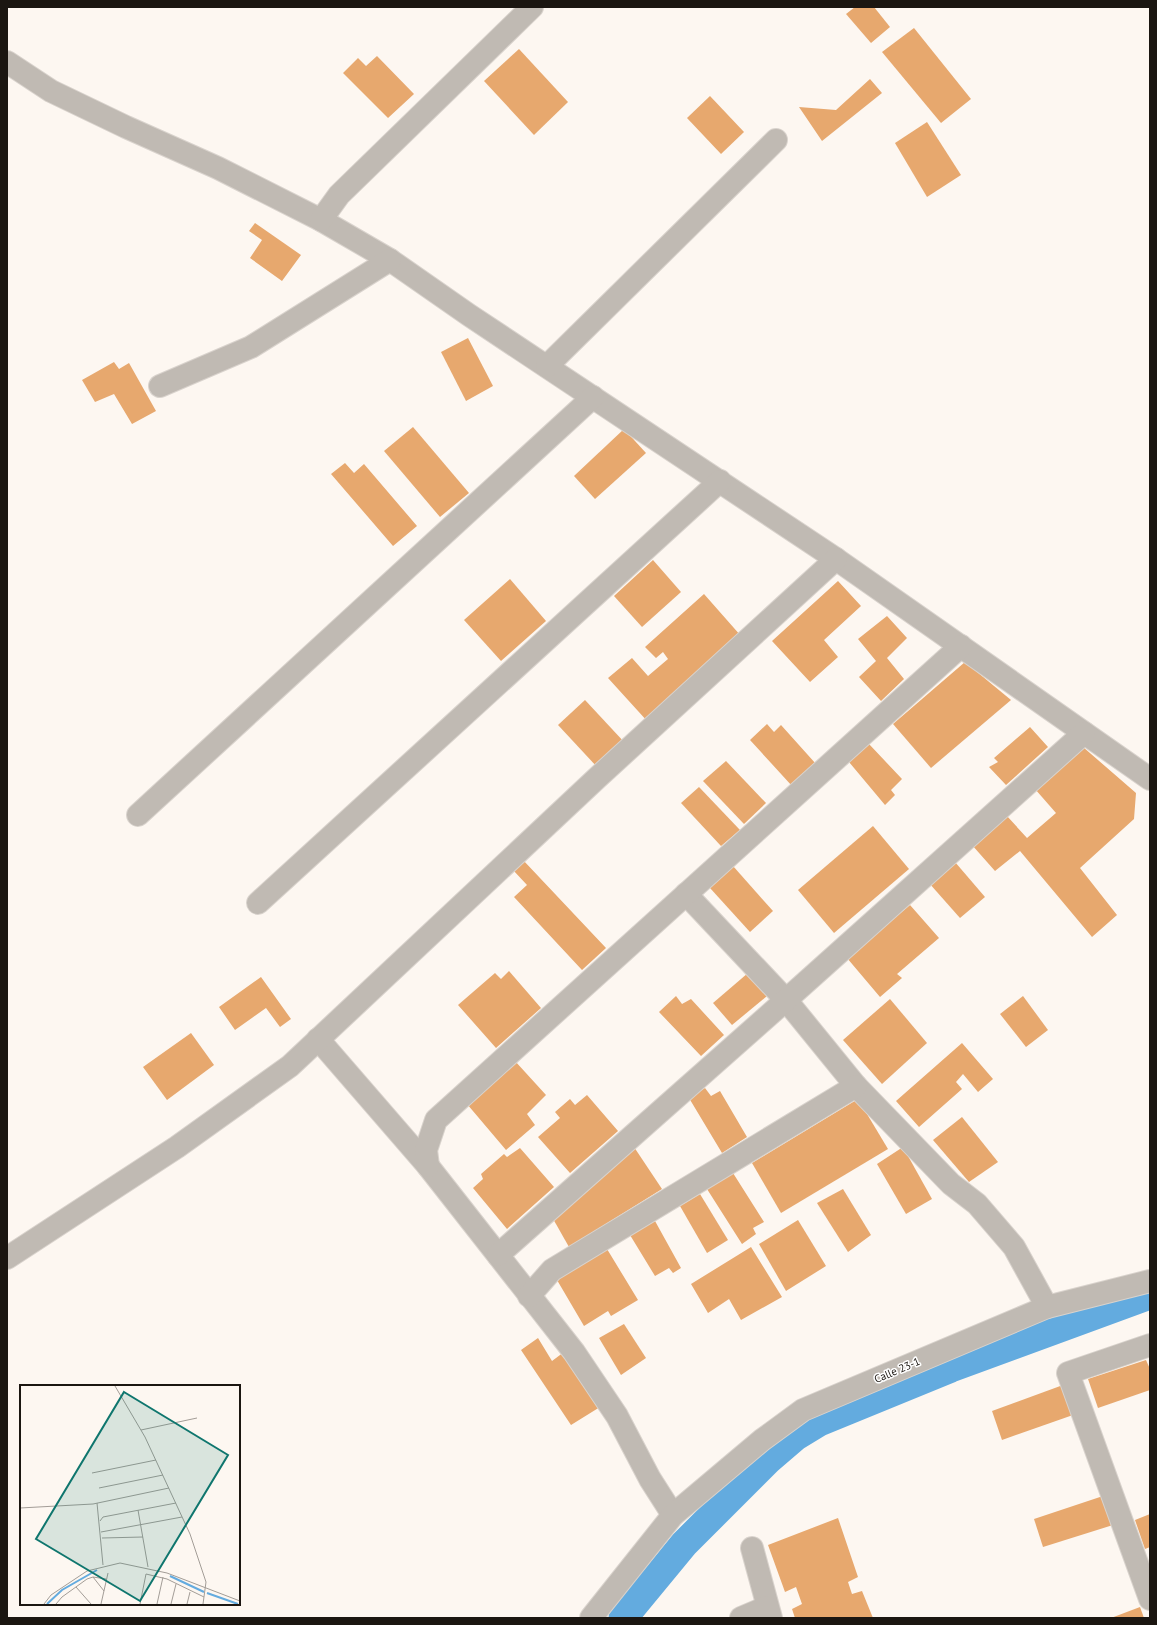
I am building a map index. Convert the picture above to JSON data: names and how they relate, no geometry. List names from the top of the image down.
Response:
{
  "streets": {
    "street": ["Calle 23-1"]
  }
}
